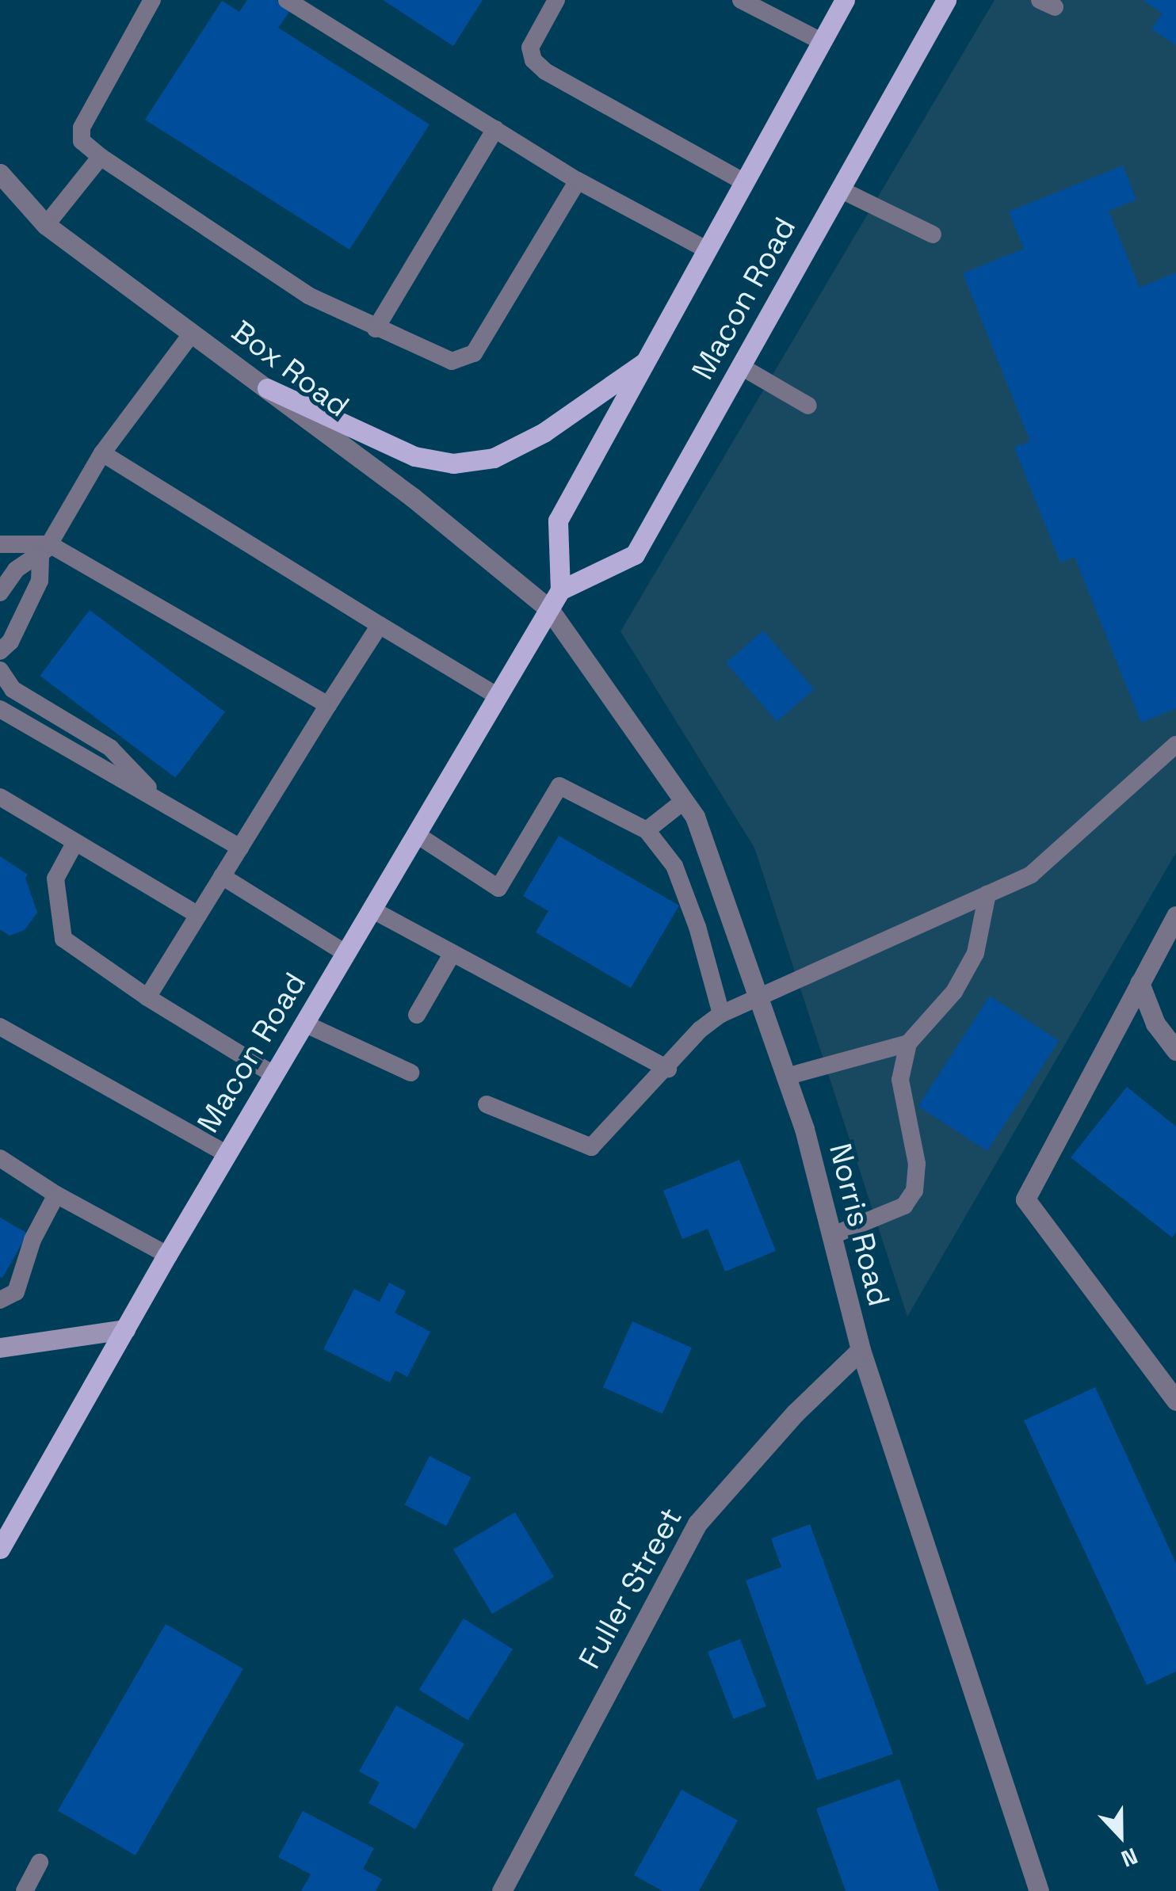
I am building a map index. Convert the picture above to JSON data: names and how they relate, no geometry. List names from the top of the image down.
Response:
{
  "streets": {
    "main road": ["Macon Road"],
    "street": ["Box Road", "Norris Road", "Fuller Street"]
  },
  "crossings": [
    ["Macon Road", "Box Road"],
    ["Macon Road", "Norris Road"],
    ["Box Road", "Norris Road"],
    ["Norris Road", "Fuller Street"]
  ],
  "north": "bottom"
}
